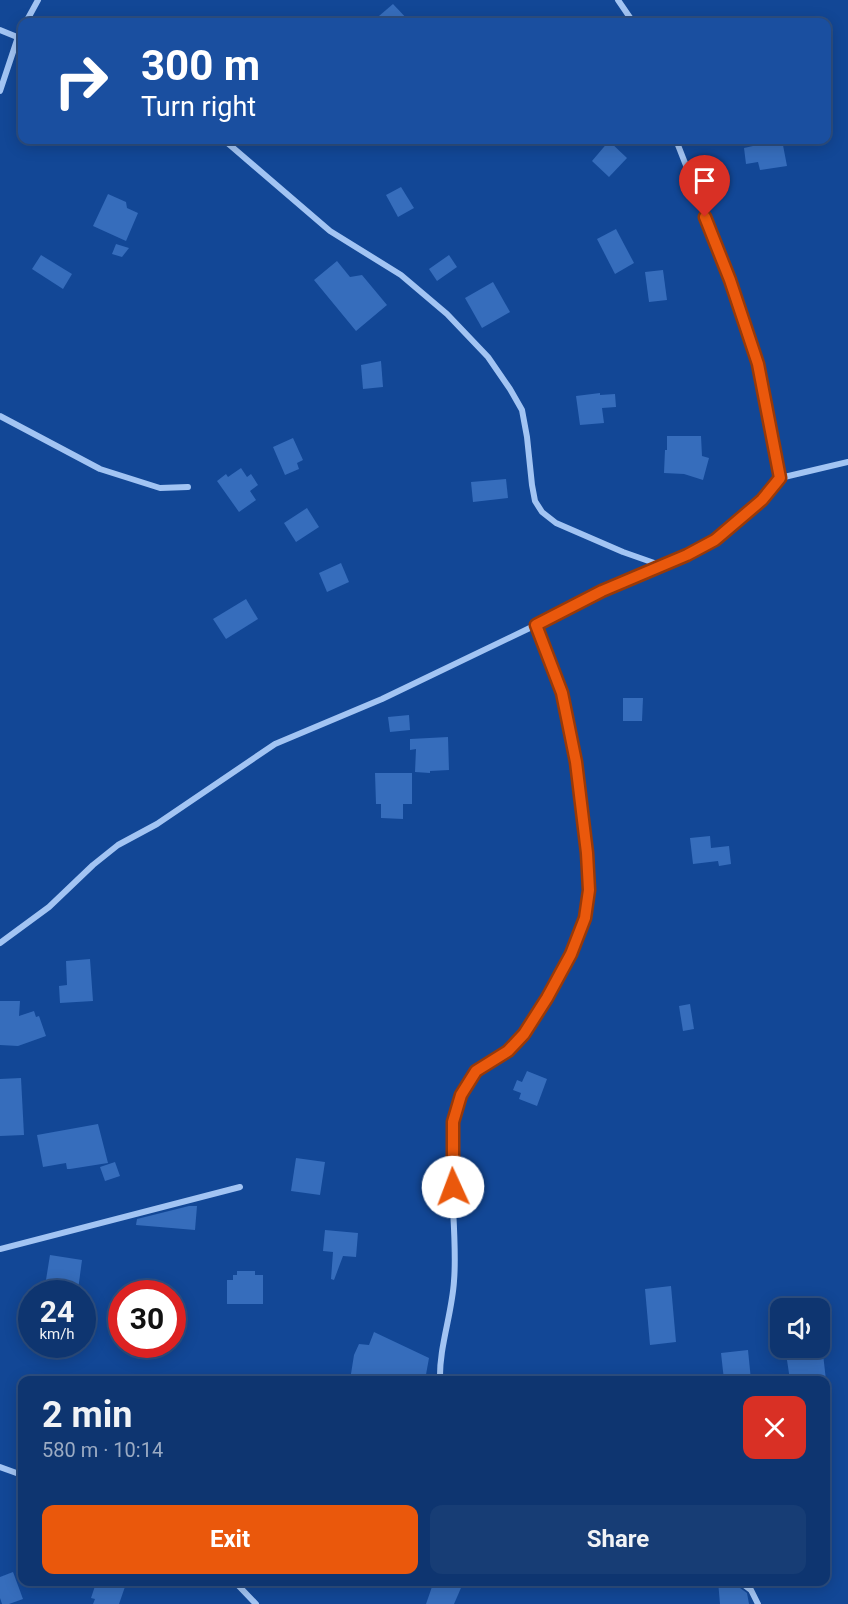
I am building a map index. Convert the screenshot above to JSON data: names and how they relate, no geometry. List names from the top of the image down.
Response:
{
  "page": {
    "turn": ["300 m", "Turn right"],
    "speed": "24 km/h",
    "limit": "30",
    "heading": ["2 min", "580 m · 10:14"],
    "buttons": ["Exit", "Share"]
  }
}
